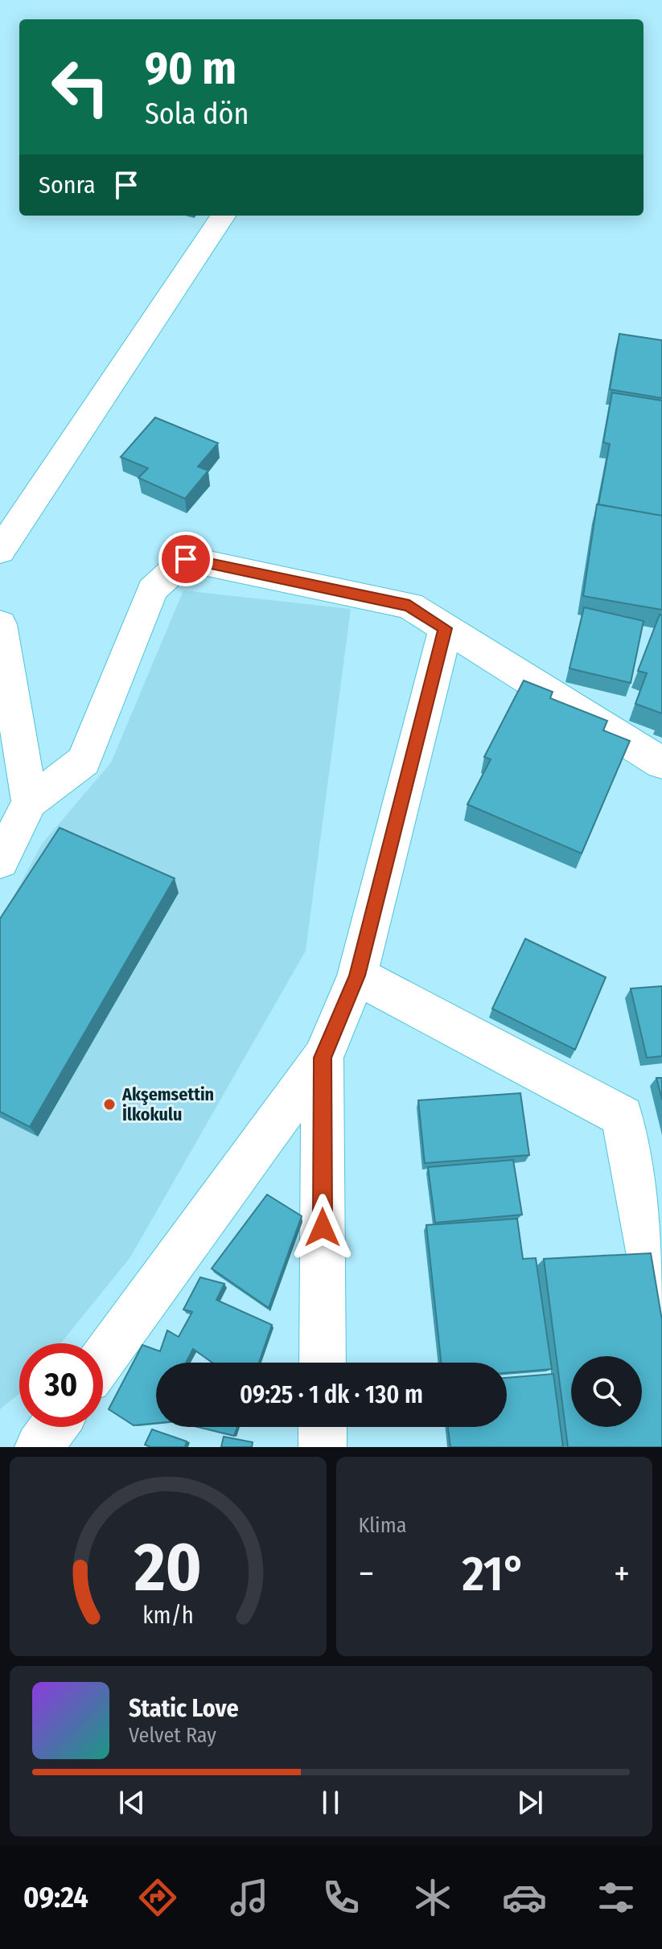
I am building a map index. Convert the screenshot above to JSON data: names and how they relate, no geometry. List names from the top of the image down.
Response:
{
  "places": ["Akşemsettin İlkokulu"],
  "page": {
    "turn": ["90 m", "Sola dön"],
    "then": "Sonra",
    "limit": "30",
    "trip": "09:25 · 1 dk · 130 m",
    "tile": "Klima",
    "heat": ["−", "21°", "+"],
    "song": ["Static Love", "Velvet Ray"],
    "tabs": "09:24",
    "gauge": ["20", "km/h"]
  }
}
